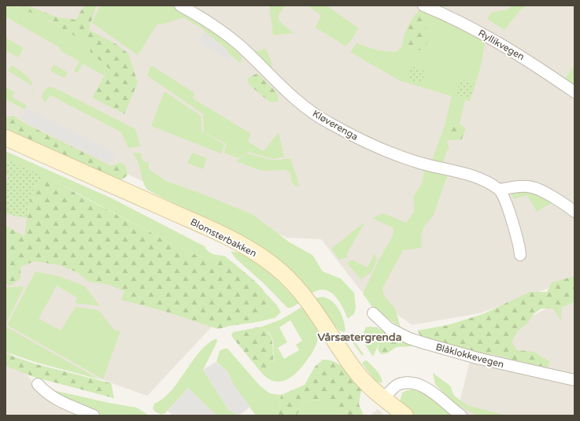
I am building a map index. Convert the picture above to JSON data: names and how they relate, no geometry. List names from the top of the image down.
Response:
{
  "streets": {
    "street": [
      "Ryllikvegen",
      "Kløverenga",
      "Blomsterbakken",
      "Blåklokkevegen"
    ]
  },
  "districts": ["Vårsætergrenda"]
}
